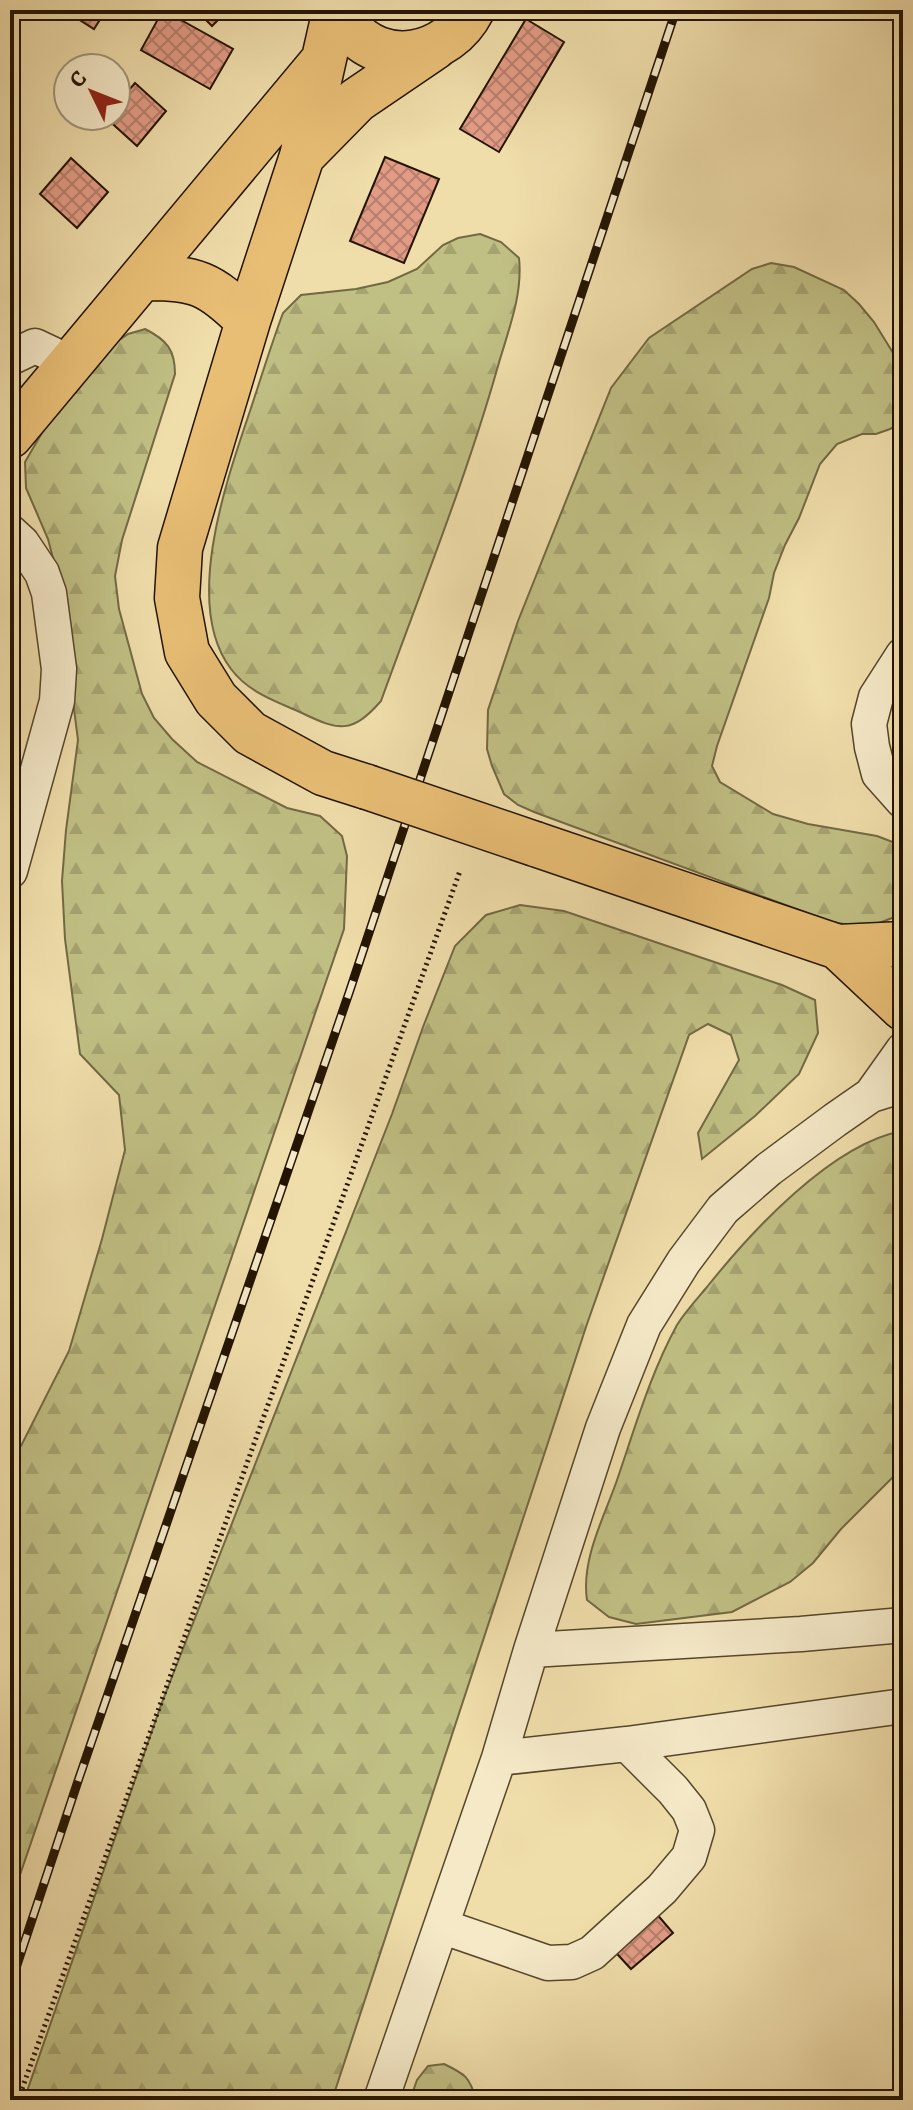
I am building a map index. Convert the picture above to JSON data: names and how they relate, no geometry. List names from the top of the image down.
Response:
{
  "north": "top left"
}
